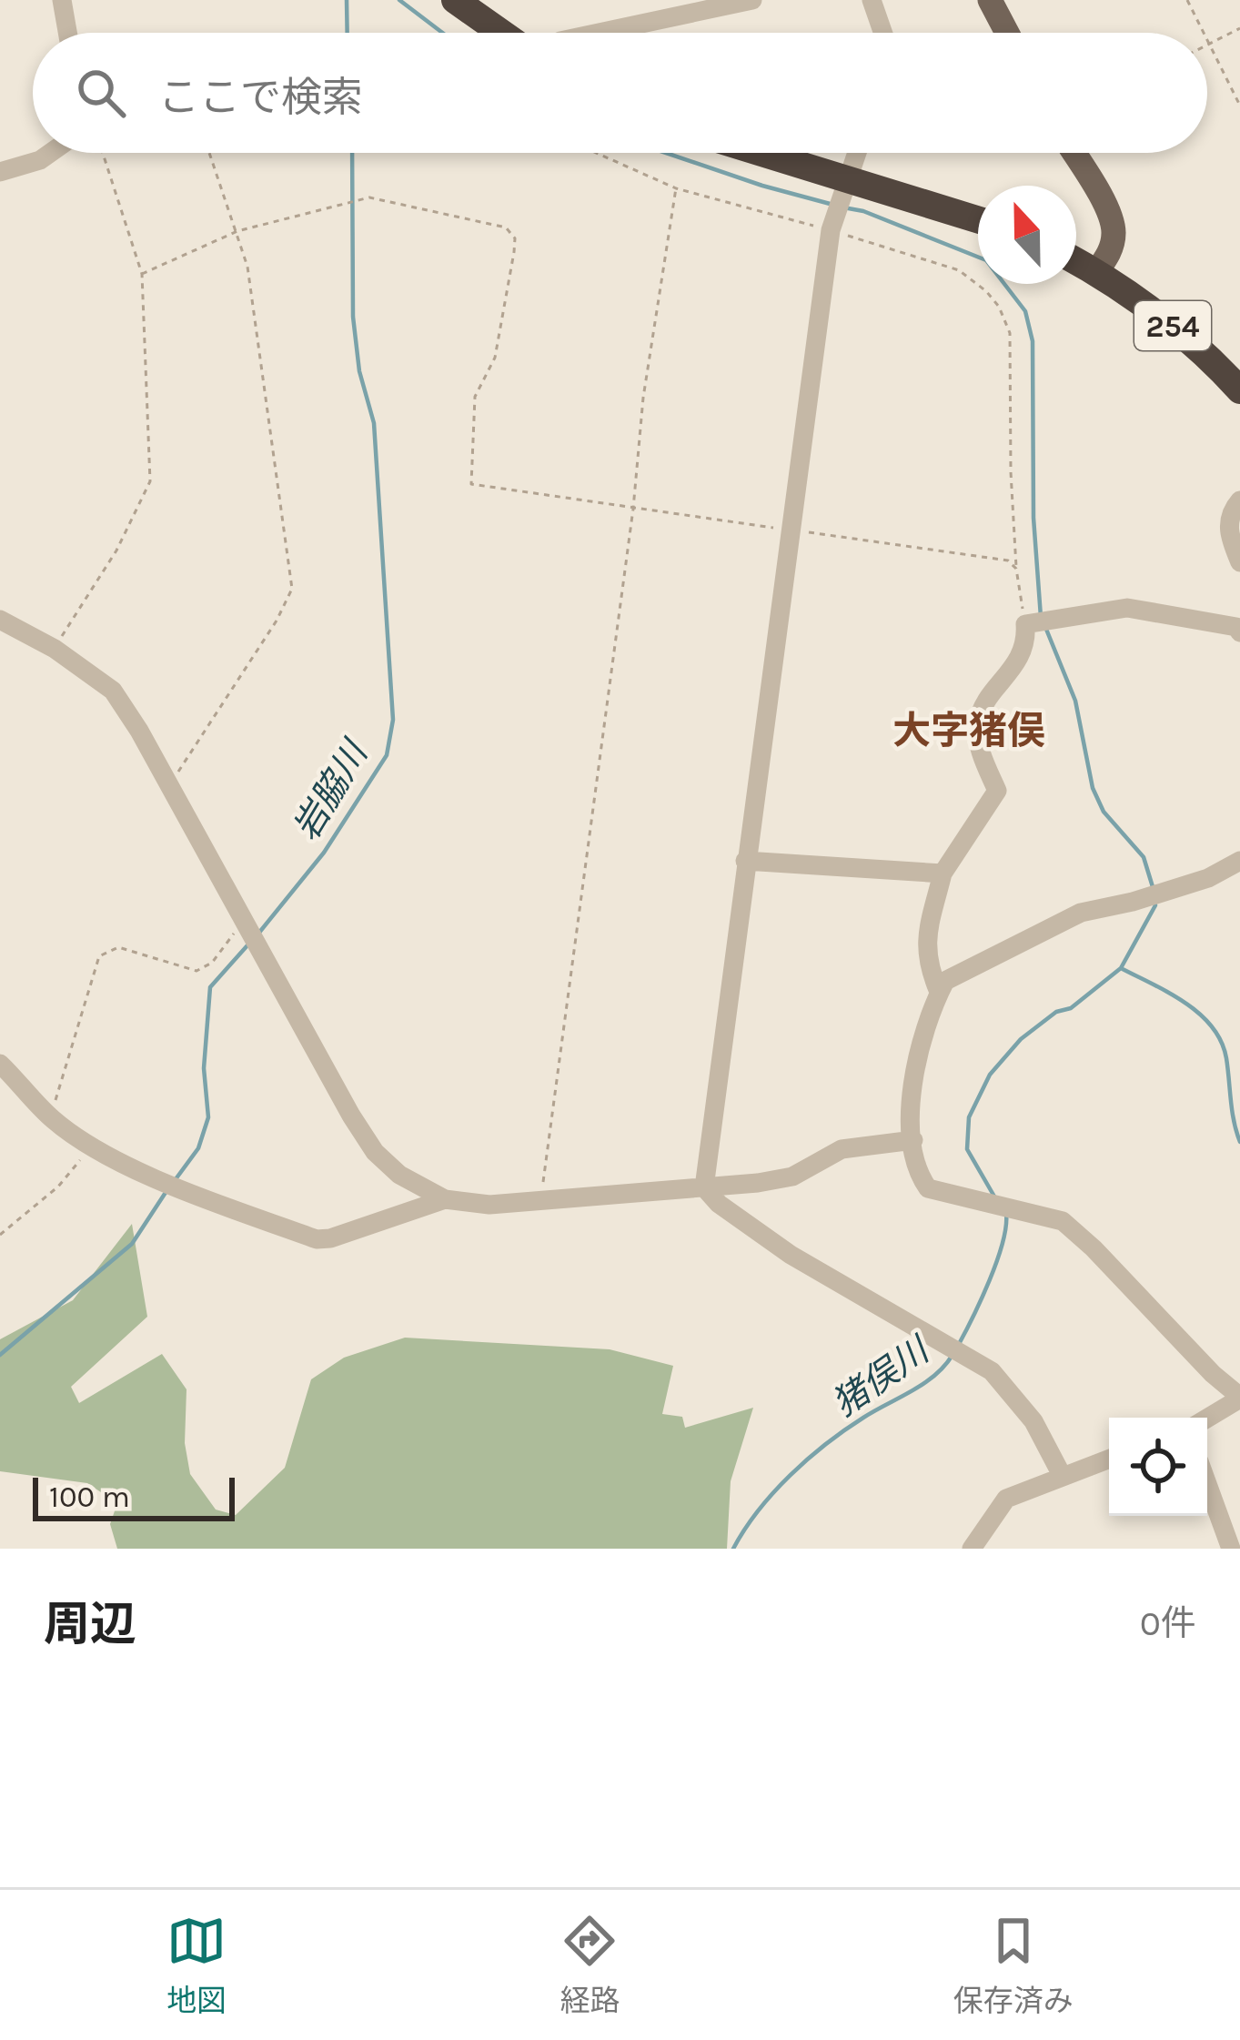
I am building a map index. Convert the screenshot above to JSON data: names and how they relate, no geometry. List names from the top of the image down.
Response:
{
  "streets": {
    "highway": ["254"]
  },
  "districts": ["大字猪俣"],
  "water": ["岩脇川", "猪俣川"],
  "scale_bar": "100 m",
  "north": "top",
  "page": {
    "search": "ここで検索",
    "scale": "100 m",
    "heading": ["周辺", "0件"],
    "nav": ["地図", "経路", "保存済み"]
  }
}
